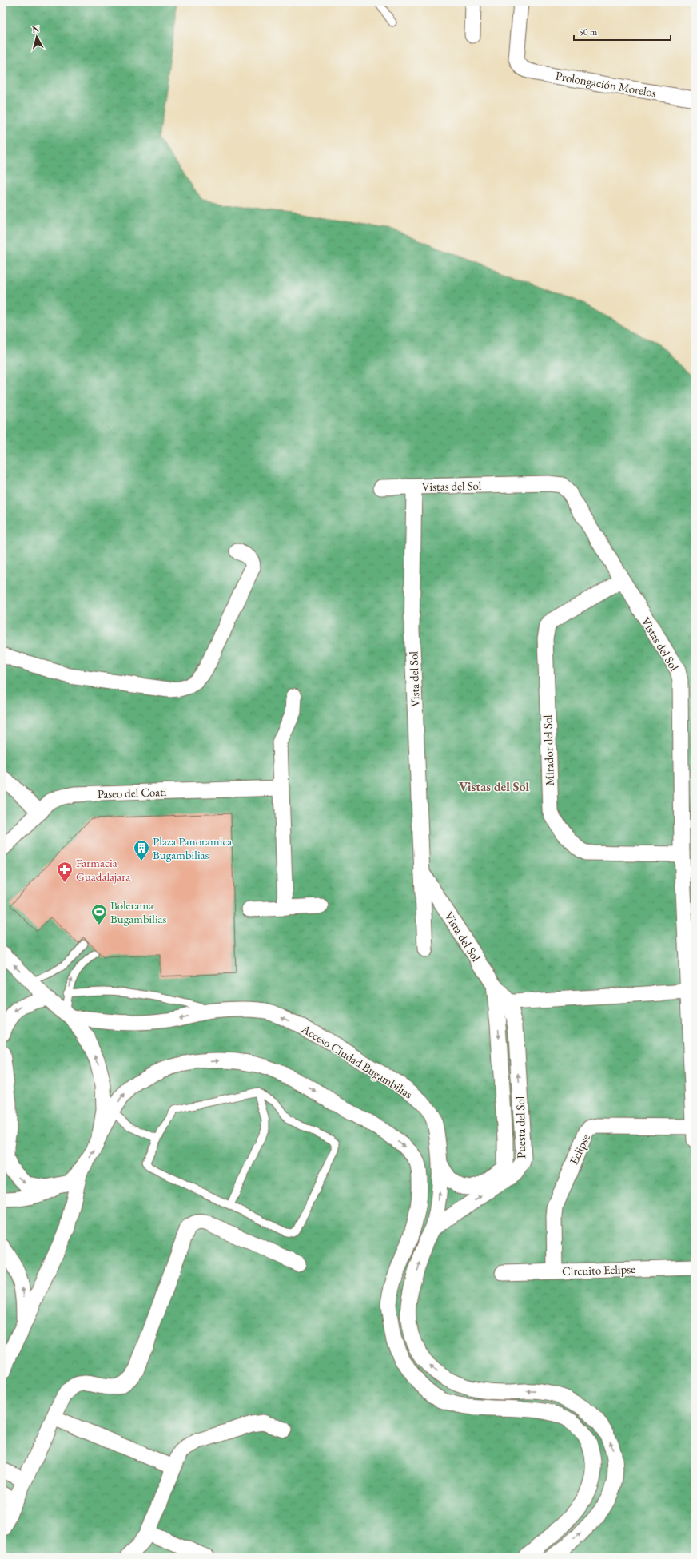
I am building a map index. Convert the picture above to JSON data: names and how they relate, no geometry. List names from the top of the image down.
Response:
{
  "streets": {
    "street": [
      "Prolongación Morelos",
      "Vistas del Sol",
      "Vista del Sol",
      "Mirador del Sol",
      "Paseo del Coati",
      "Acceso Ciudad Bugambilias",
      "Puesta del Sol",
      "Eclipse",
      "Circuito Eclipse"
    ]
  },
  "crossings": [
    ["Vistas del Sol", "Vista del Sol"],
    ["Vistas del Sol", "Mirador del Sol"],
    ["Vistas del Sol", "Eclipse"],
    ["Vista del Sol", "Puesta del Sol"],
    ["Acceso Ciudad Bugambilias", "Puesta del Sol"],
    ["Eclipse", "Circuito Eclipse"]
  ],
  "districts": ["Vistas del Sol"],
  "places": {
    "building": ["Plaza Panoramica Bugambilias"],
    "pharmacy": ["Farmacia Guadalajara"],
    "sports": ["Bolerama Bugambilias"]
  },
  "scale_bar": "50 m",
  "north": "top"
}
